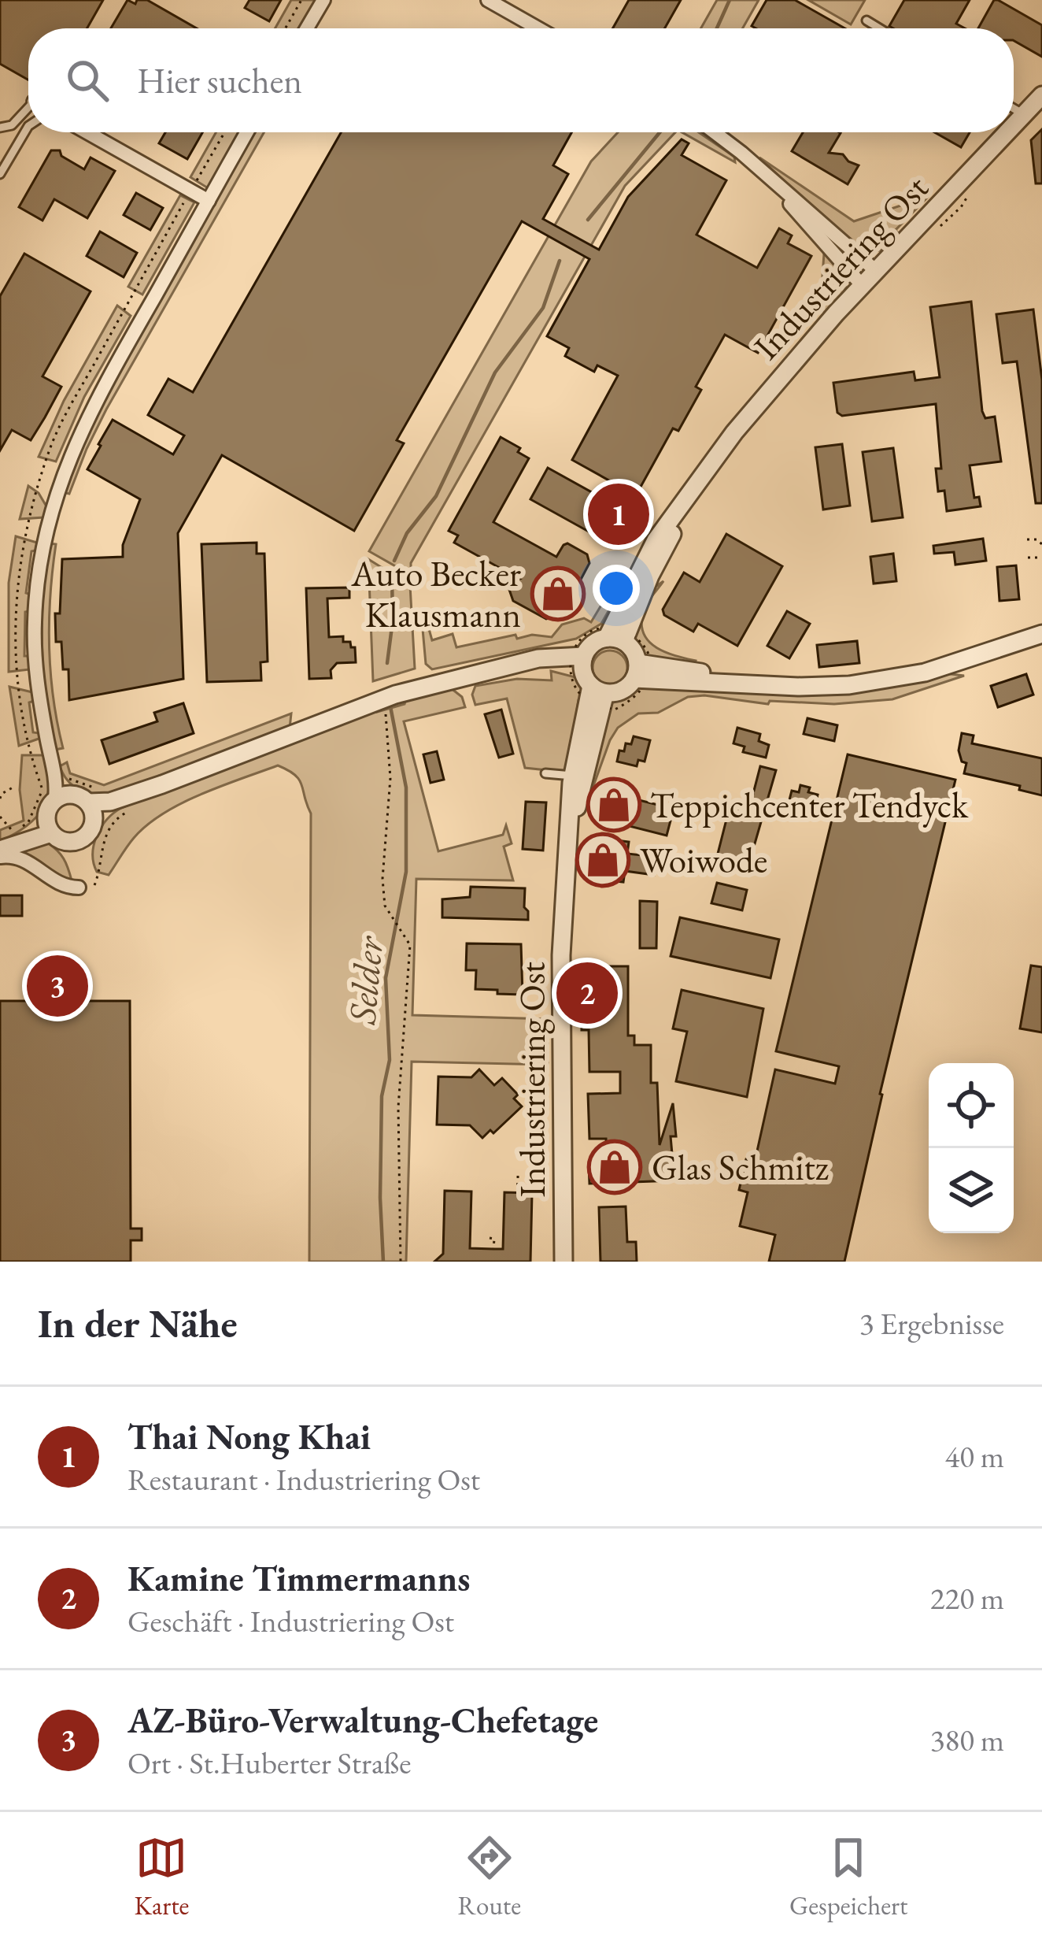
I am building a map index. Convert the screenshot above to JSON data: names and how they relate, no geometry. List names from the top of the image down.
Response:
{
  "streets": {
    "street": ["Industriering Ost"]
  },
  "water": ["Selder"],
  "places": {
    "shop": [
      "Auto Becker Klausmann",
      "Teppichcenter Tendyck",
      "Woiwode",
      "Glas Schmitz"
    ]
  },
  "page": {
    "search": "Hier suchen",
    "pins": ["1", "3", "2"],
    "heading": ["In der Nähe", "3 Ergebnisse"],
    "list": [
      {
        "mark": "1",
        "name": "Thai Nong Khai",
        "note": "Restaurant · Industriering Ost",
        "value": "40 m"
      },
      {
        "mark": "2",
        "name": "Kamine Timmermanns",
        "note": "Geschäft · Industriering Ost",
        "value": "220 m"
      },
      {
        "mark": "3",
        "name": "AZ-Büro-Verwaltung-Chefetage",
        "note": "Ort · St.Huberter Straße",
        "value": "380 m"
      }
    ],
    "nav": ["Karte", "Route", "Gespeichert"]
  }
}
